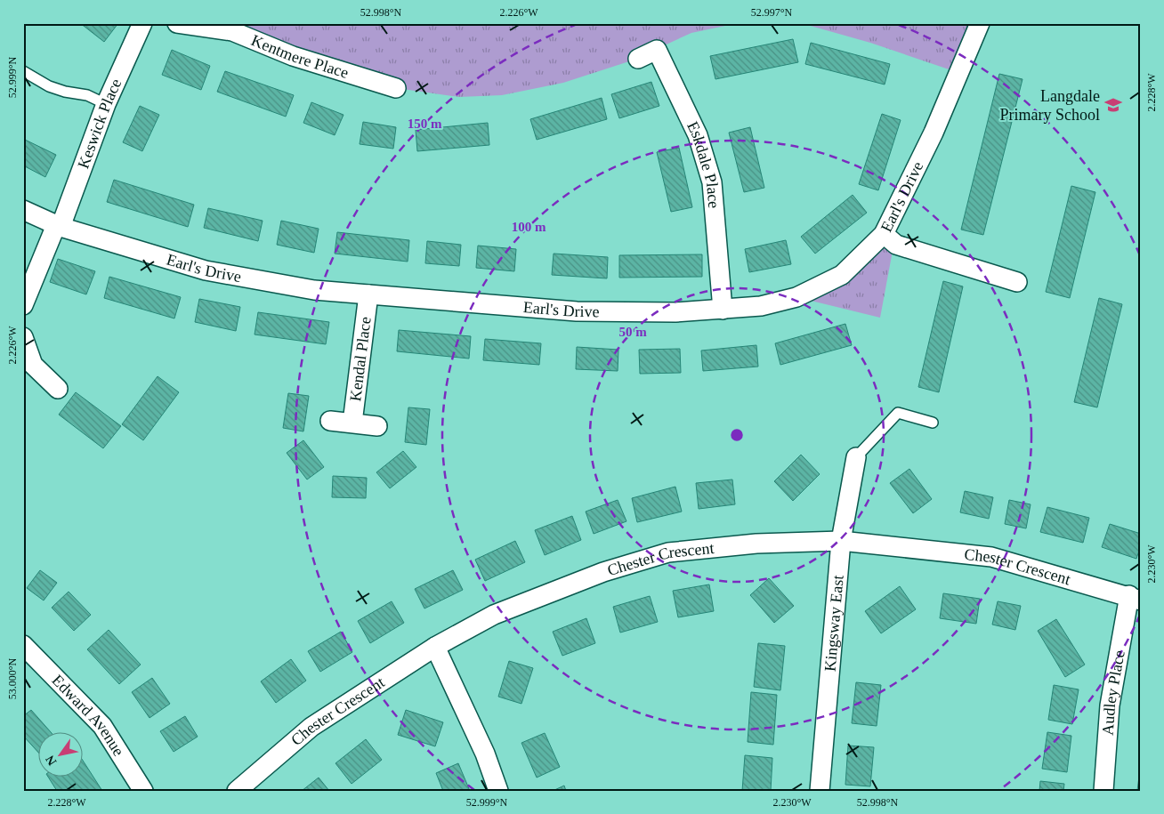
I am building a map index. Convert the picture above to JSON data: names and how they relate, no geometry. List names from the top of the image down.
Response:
{
  "streets": {
    "street": [
      "Kentmere Place",
      "Keswick Place",
      "Eskdale Place",
      "Earl's Drive",
      "Kendal Place",
      "Chester Crescent",
      "Kingsway East",
      "Audley Place",
      "Edward Avenue"
    ]
  },
  "crossings": [
    ["Keswick Place", "Earl's Drive"],
    ["Eskdale Place", "Earl's Drive"],
    ["Earl's Drive", "Kendal Place"],
    ["Chester Crescent", "Kingsway East"],
    ["Chester Crescent", "Audley Place"]
  ],
  "places": {
    "school or university": ["Langdale Primary School"]
  },
  "north": "bottom left",
  "coordinates": [
    "52.998°N",
    "2.226°W",
    "52.997°N",
    "52.999°N",
    "2.228°W",
    "2.230°W",
    "53.000°N"
  ],
  "rings": ["150 m", "100 m", "50 m"]
}
